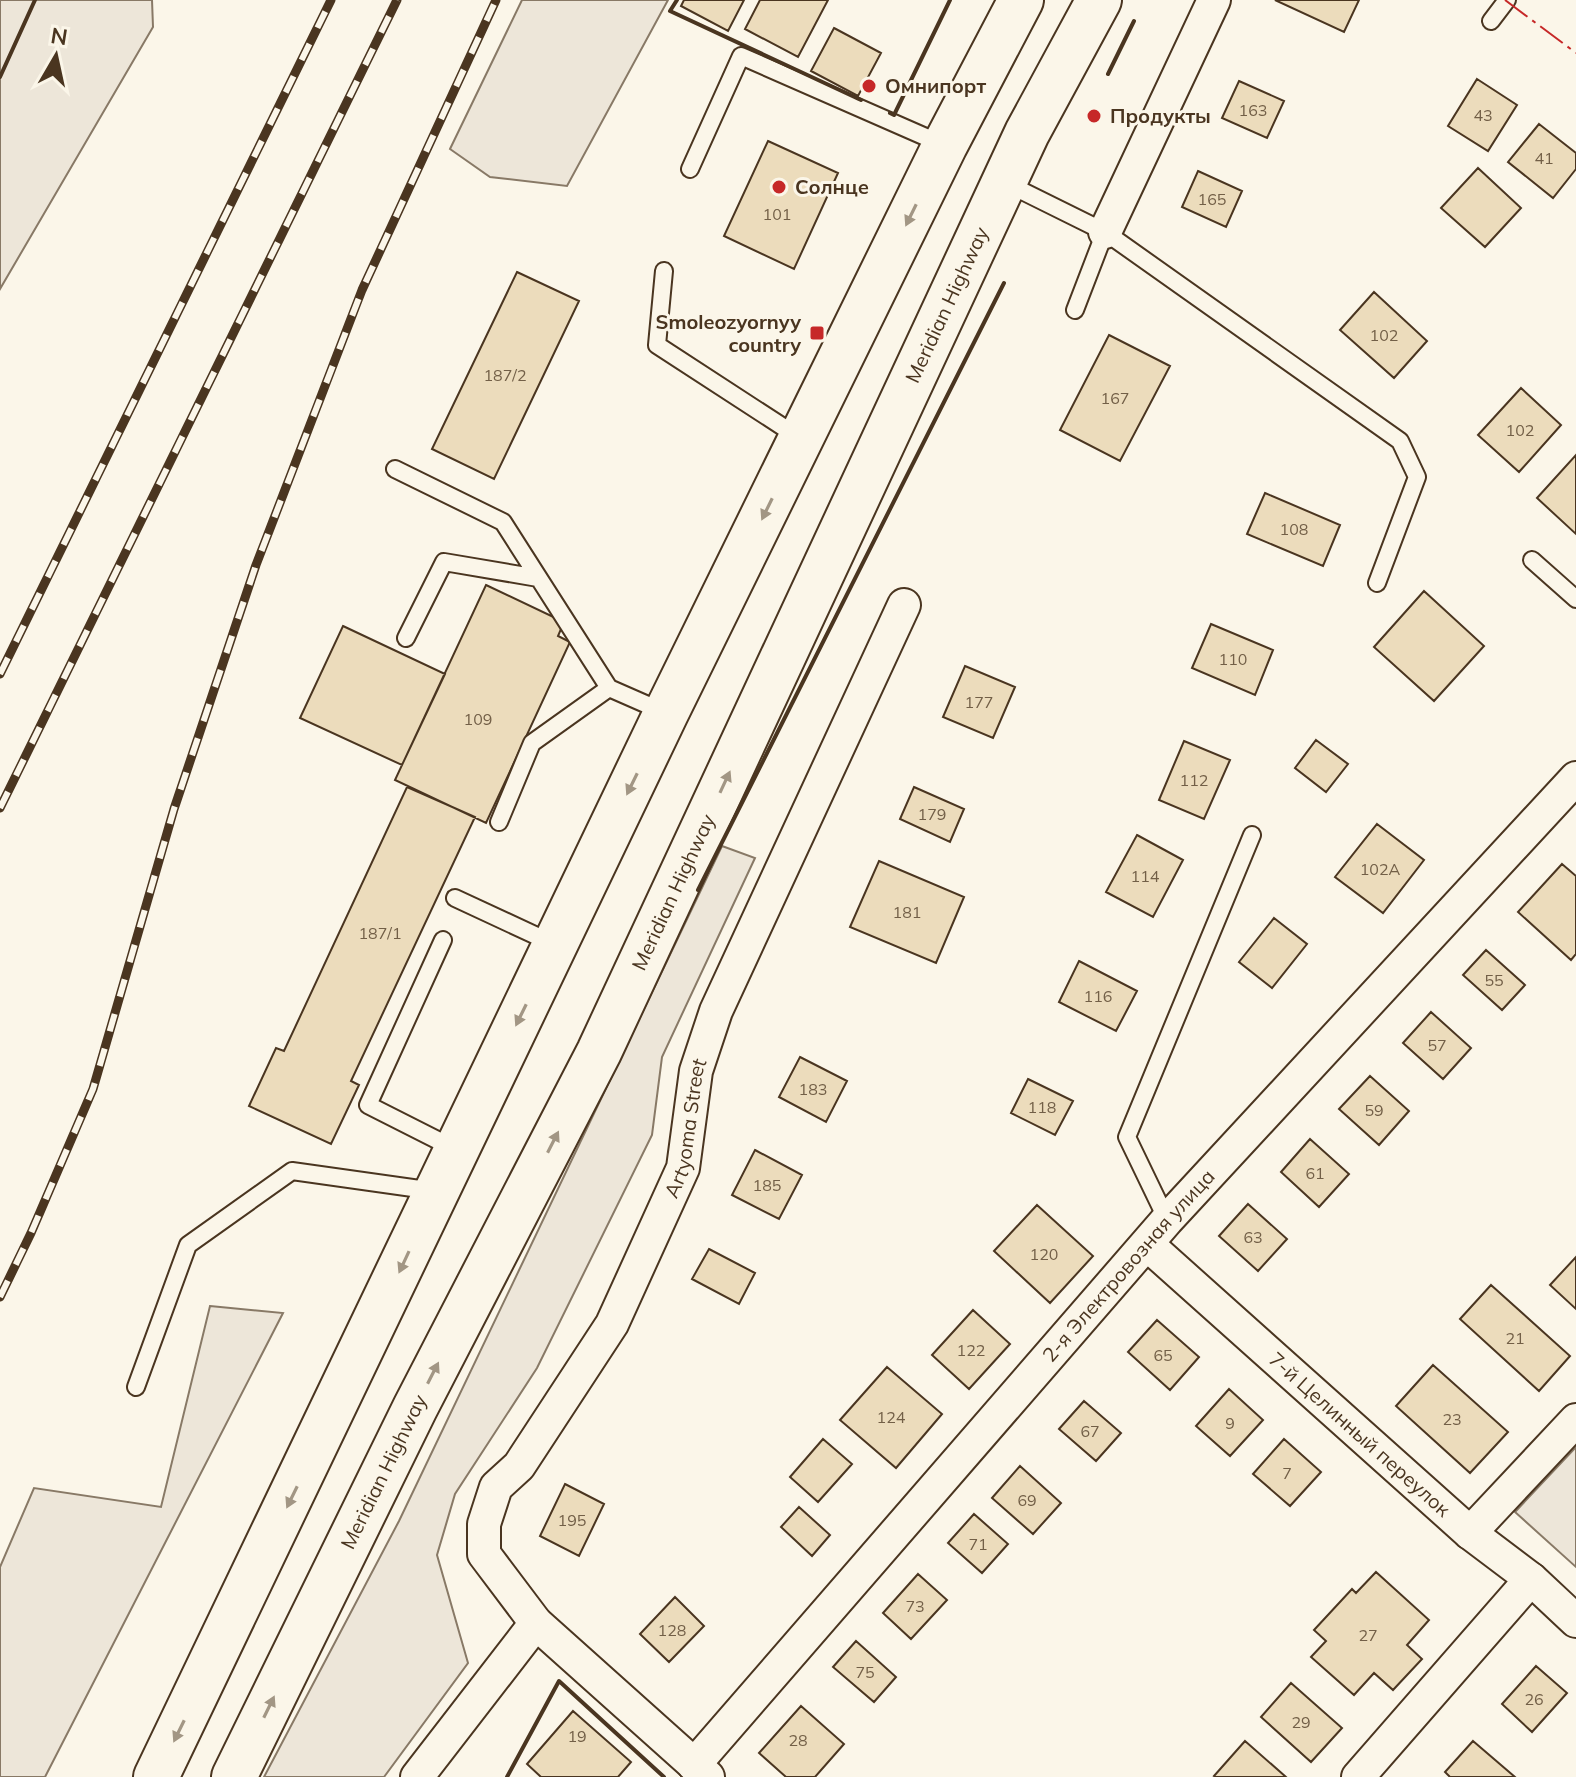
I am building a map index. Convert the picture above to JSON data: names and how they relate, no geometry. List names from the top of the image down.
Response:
{
  "streets": {
    "main road": ["Meridian Highway"],
    "street": ["Artyoma Street", "2-я Электровозная улица", "7-й Целинный переулок"]
  },
  "crossings": [
    ["Artyoma Street", "2-я Электровозная улица"],
    ["2-я Электровозная улица", "7-й Целинный переулок"]
  ],
  "places": {
    "other": ["Омнипорт", "Продукты", "Солнце"],
    "transit": ["Smoleozyornyy country"]
  },
  "house_numbers": [
    "163",
    "43",
    "41",
    "165",
    "101",
    "102",
    "187/2",
    "167",
    "102",
    "108",
    "110",
    "177",
    "109",
    "112",
    "179",
    "102А",
    "114",
    "181",
    "187/1",
    "55",
    "116",
    "57",
    "183",
    "118",
    "59",
    "61",
    "185",
    "63",
    "120",
    "21",
    "122",
    "65",
    "124",
    "23",
    "9",
    "67",
    "7",
    "69",
    "195",
    "71",
    "73",
    "128",
    "27",
    "75",
    "26",
    "29",
    "19",
    "28"
  ],
  "north": "top"
}
